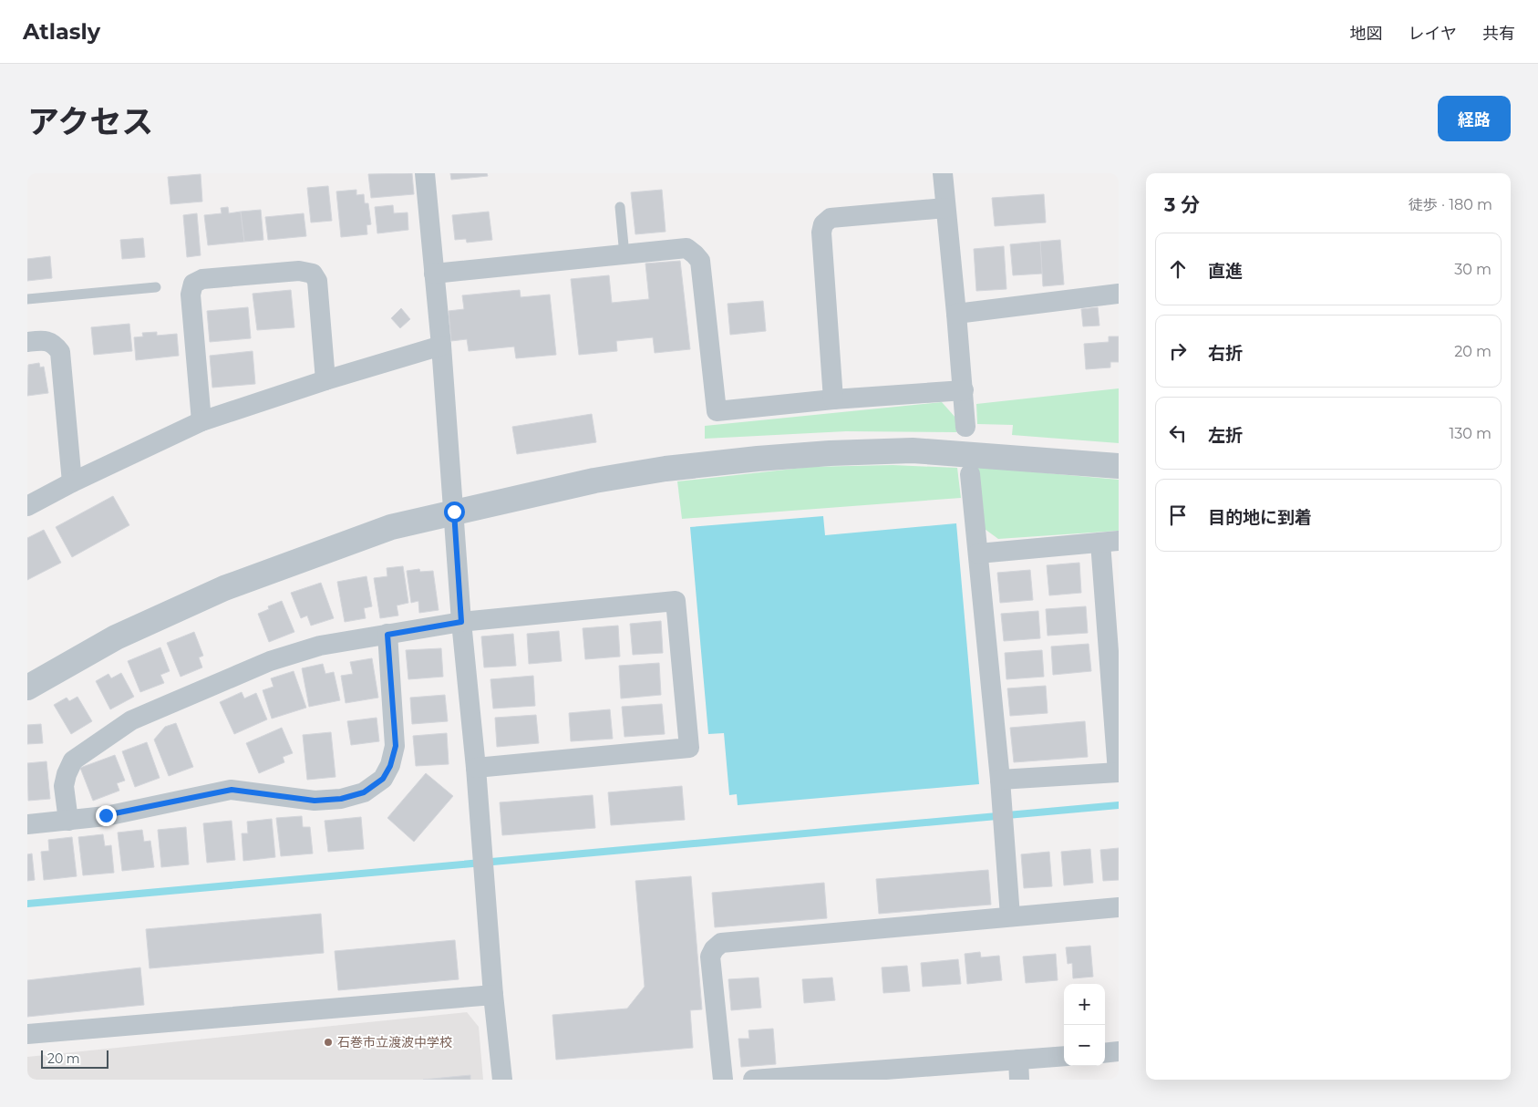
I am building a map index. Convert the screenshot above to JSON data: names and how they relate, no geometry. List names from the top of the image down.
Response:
{
  "places": ["石巻市立渡波中学校"],
  "scale_bar": "20 m",
  "page": {
    "header": "Atlasly",
    "nav": ["地図", "レイヤ", "共有"],
    "title": "アクセス",
    "buttons": "経路",
    "heading": ["3 分", "徒歩 · 180 m"],
    "list": [
      ["直進", "30 m"],
      ["右折", "20 m"],
      ["左折", "130 m"],
      "目的地に到着"
    ],
    "map_buttons": ["+", "−"],
    "scale": "20 m"
  }
}
